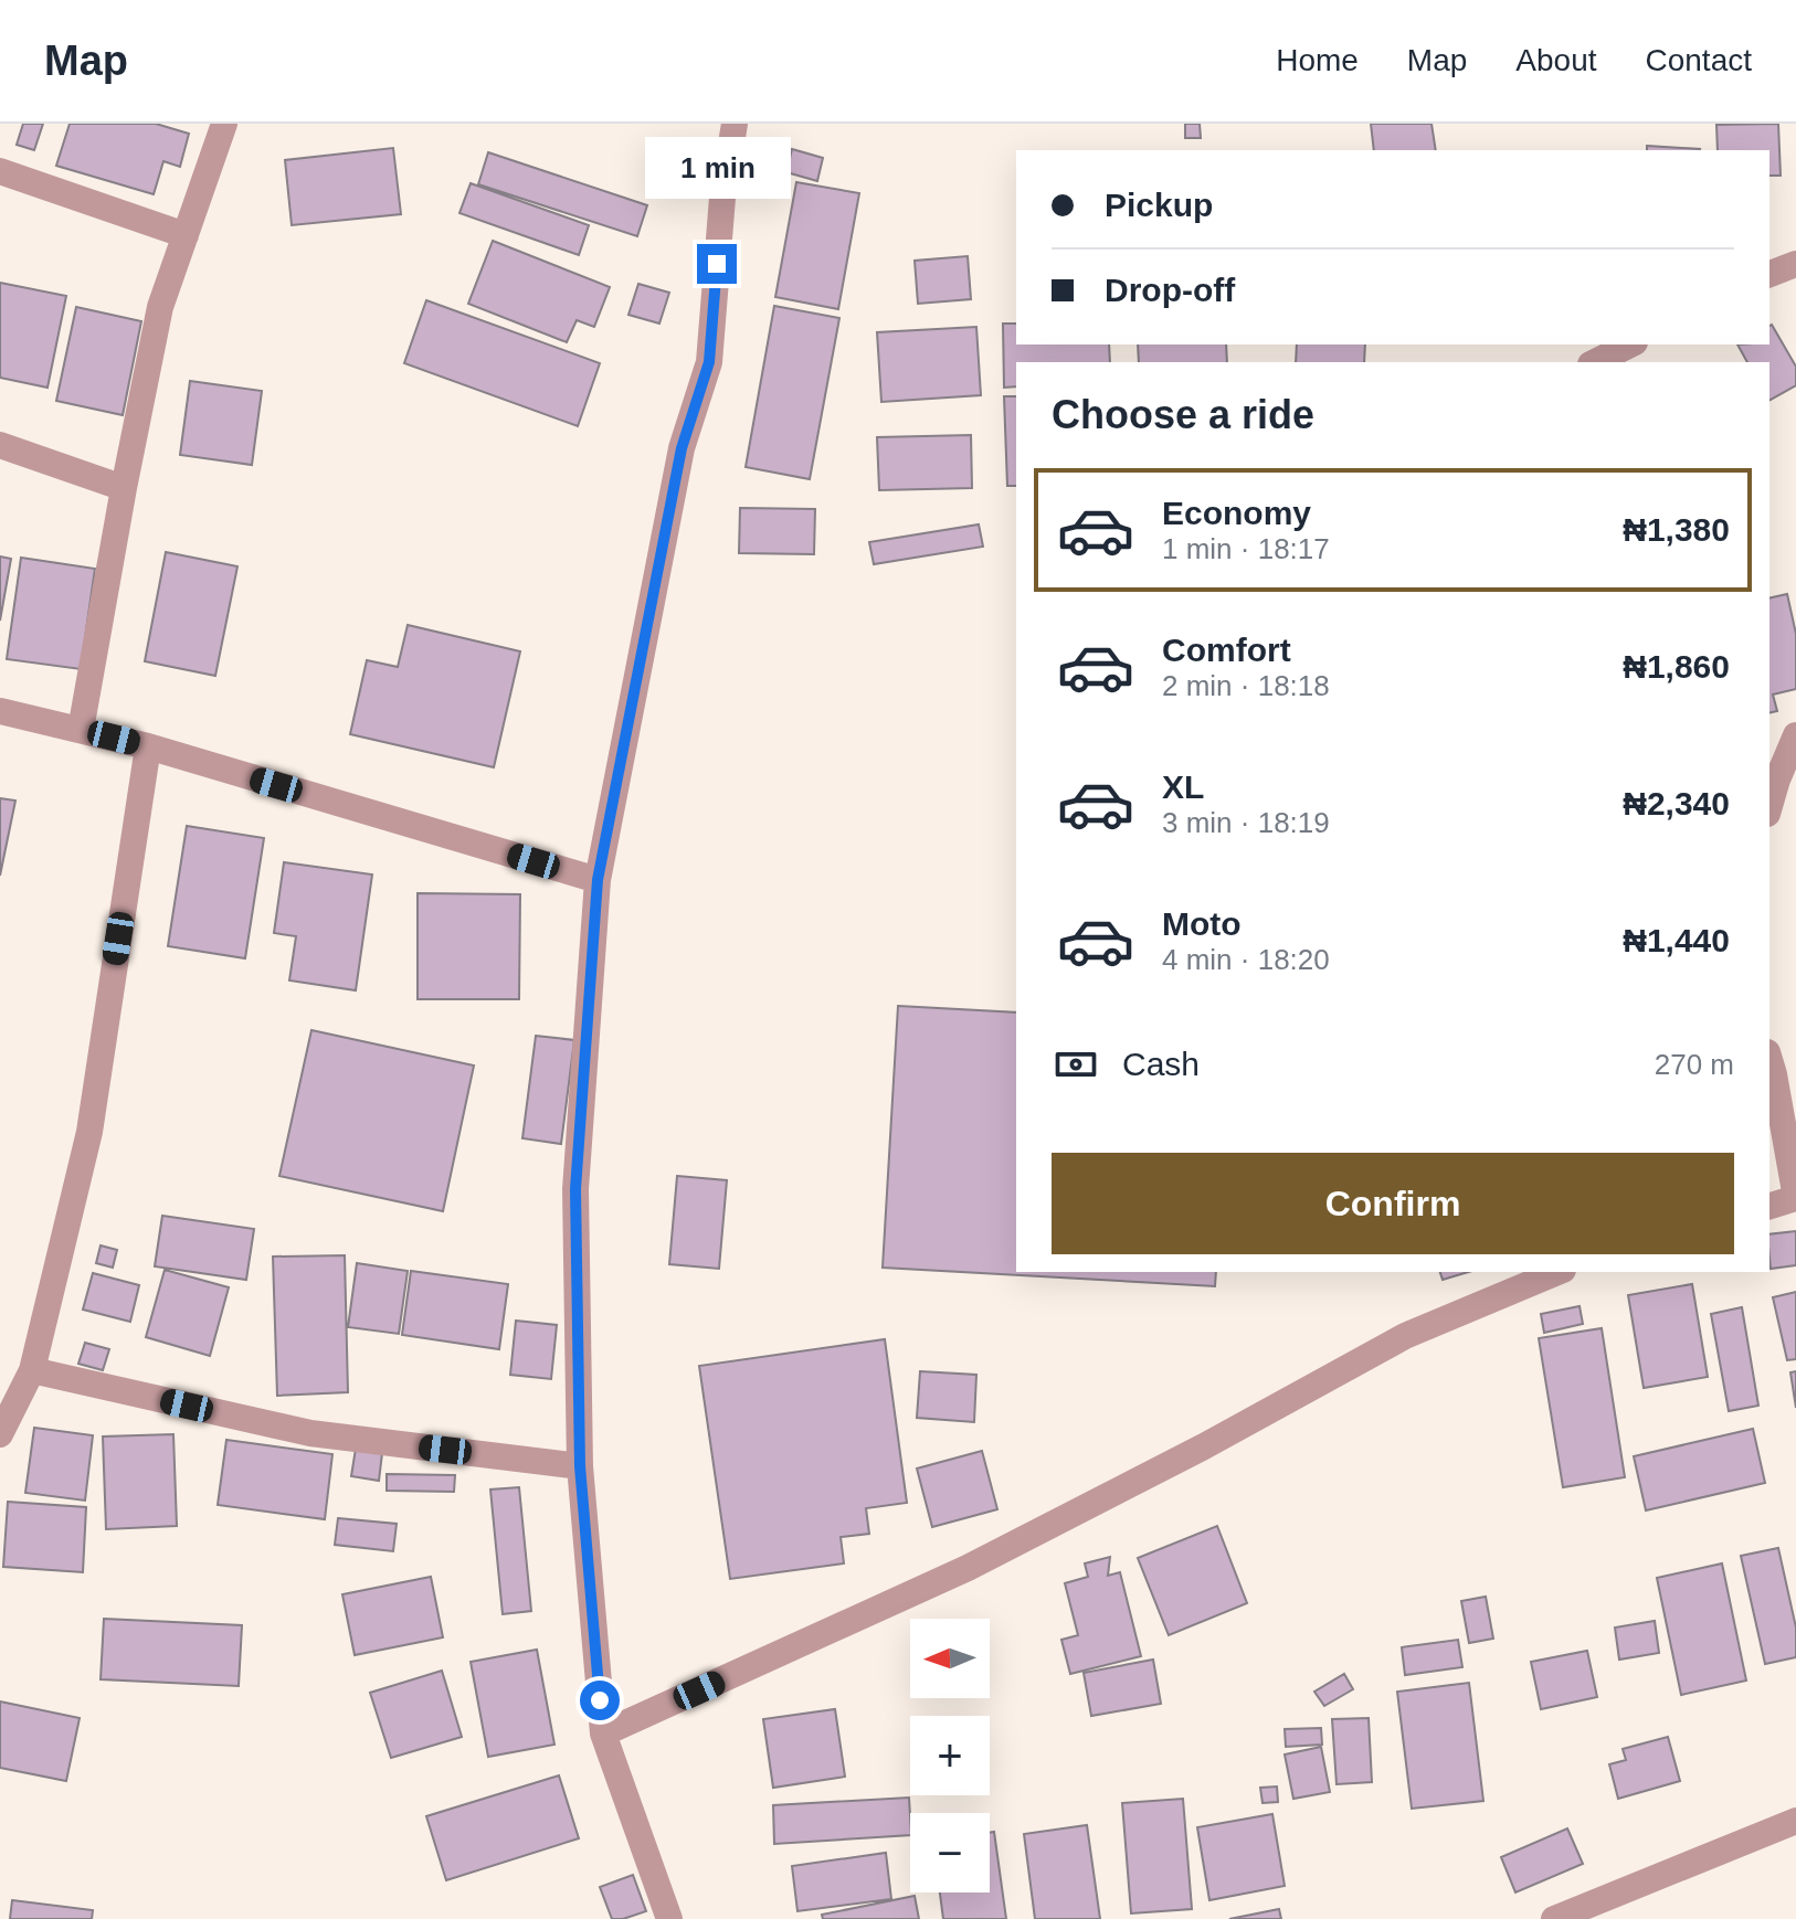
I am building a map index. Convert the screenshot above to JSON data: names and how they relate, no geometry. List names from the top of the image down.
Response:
{
  "north": "left",
  "page": {
    "header": "Map",
    "nav": [
      "Home",
      "Map",
      "About",
      "Contact"
    ],
    "bubble": "1 min",
    "banner": ["Pickup", "Drop-off"],
    "heading": "Choose a ride",
    "list": [
      {
        "name": "Economy",
        "note": "1 min · 18:17",
        "value": "₦1,380"
      },
      {
        "name": "Comfort",
        "note": "2 min · 18:18",
        "value": "₦1,860"
      },
      {
        "name": "XL",
        "note": "3 min · 18:19",
        "value": "₦2,340"
      },
      {
        "name": "Moto",
        "note": "4 min · 18:20",
        "value": "₦1,440"
      }
    ],
    "pay": ["Cash", "270 m"],
    "buttons": "Confirm",
    "map_buttons": ["+", "−"]
  }
}
